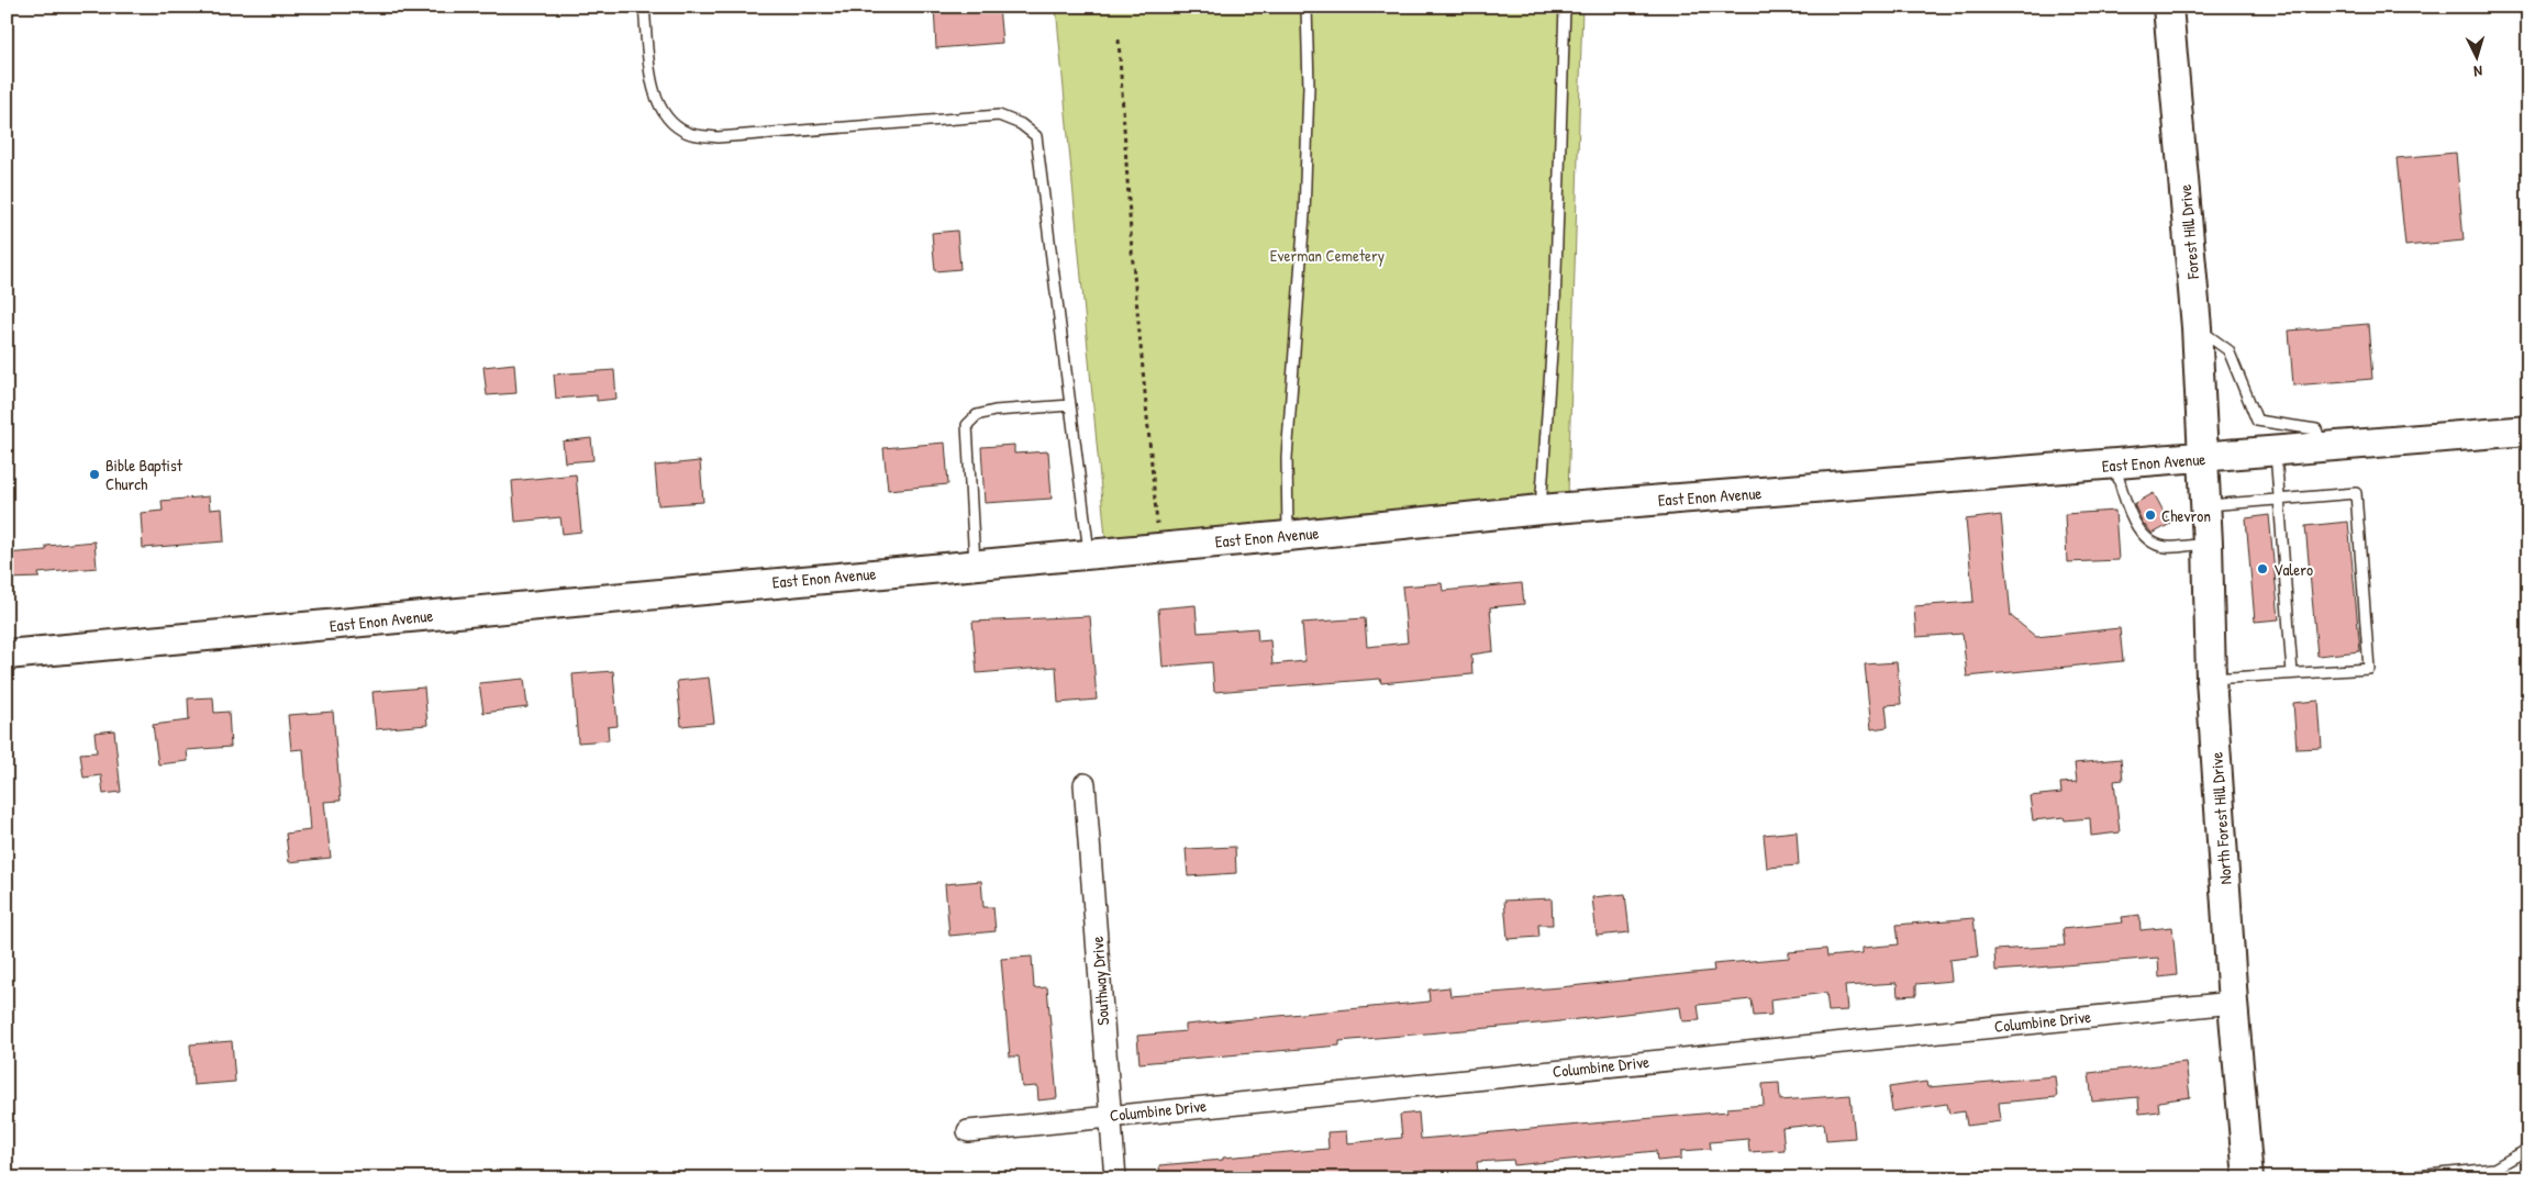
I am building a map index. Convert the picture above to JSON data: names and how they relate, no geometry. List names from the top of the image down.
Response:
{
  "streets": {
    "street": [
      "Forest Hill Drive",
      "East Enon Avenue",
      "North Forest Hill Drive",
      "Southway Drive",
      "Columbine Drive"
    ]
  },
  "crossings": [
    ["Forest Hill Drive", "East Enon Avenue"],
    ["Forest Hill Drive", "North Forest Hill Drive"],
    ["East Enon Avenue", "North Forest Hill Drive"],
    ["North Forest Hill Drive", "Columbine Drive"],
    ["Southway Drive", "Columbine Drive"]
  ],
  "parks": ["Everman Cemetery"],
  "places": ["Bible Baptist Church", "Chevron", "Valero"],
  "north": "bottom"
}
